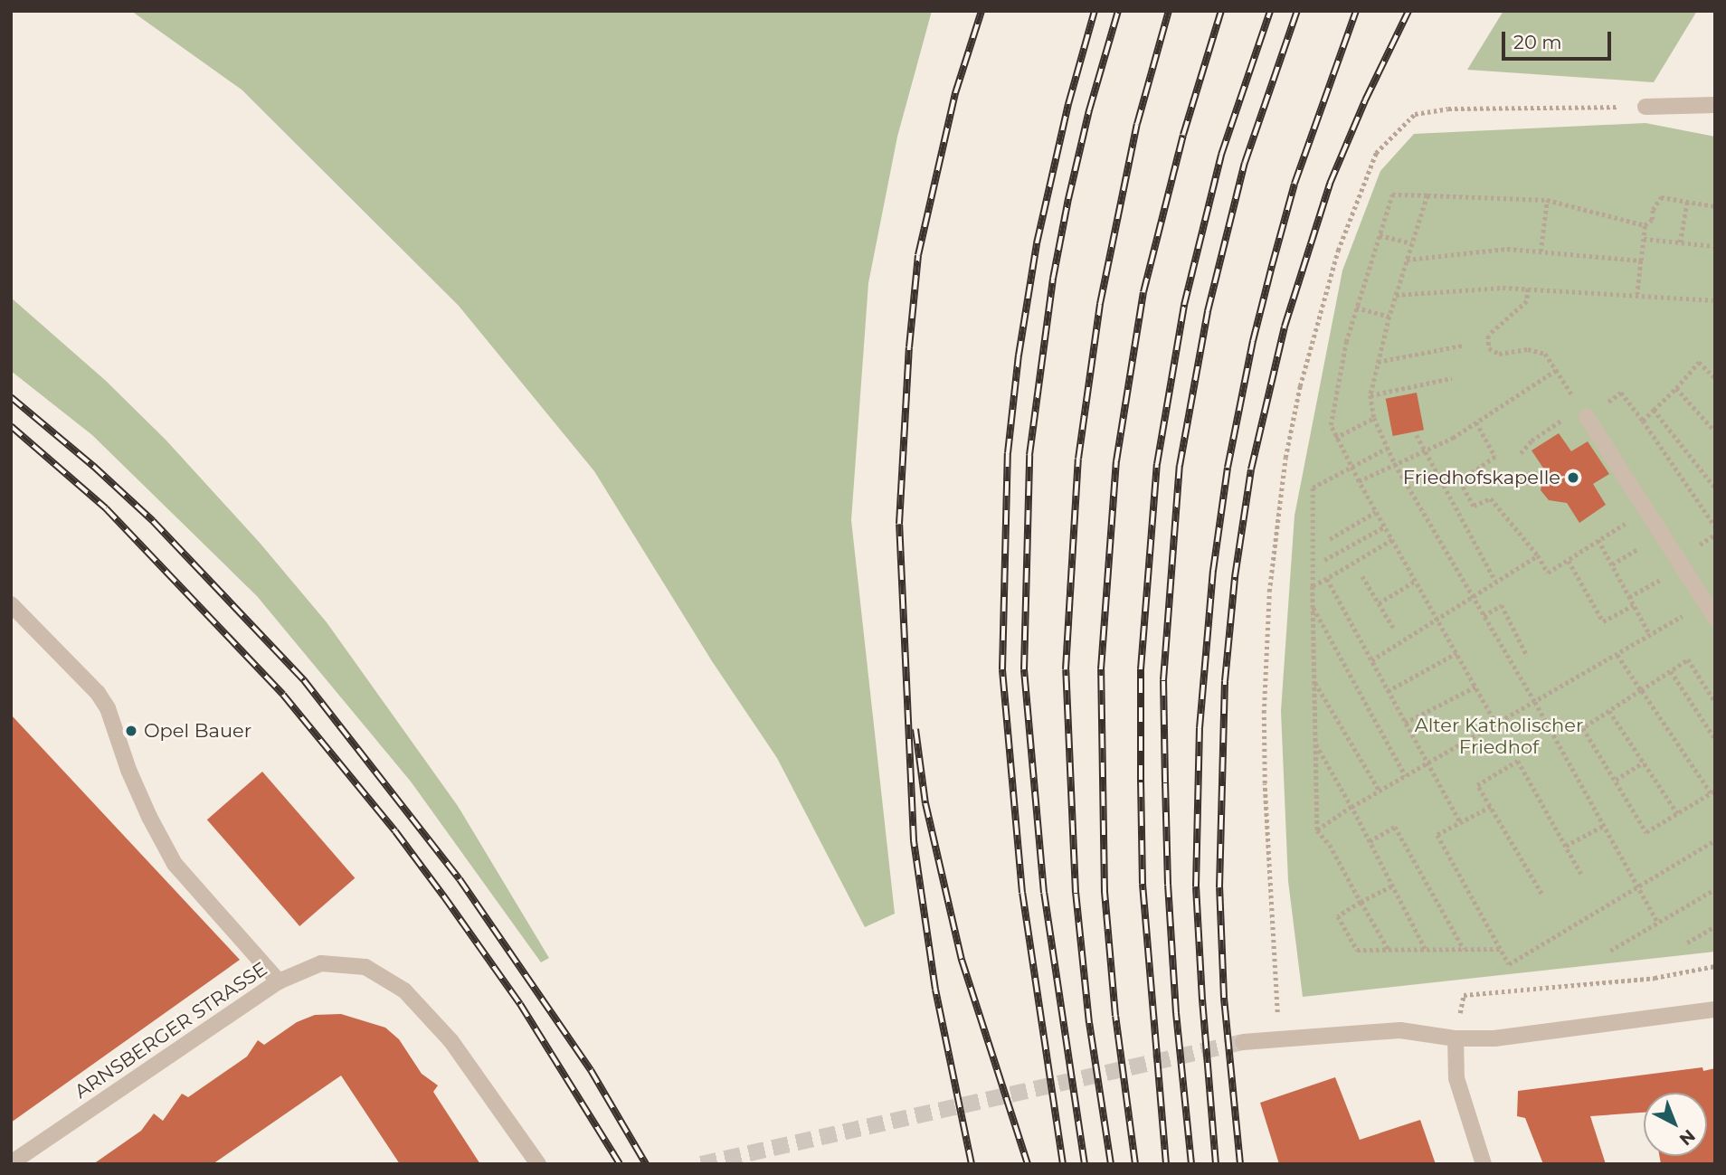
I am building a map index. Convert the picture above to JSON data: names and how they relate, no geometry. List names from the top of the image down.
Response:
{
  "streets": {
    "street": ["ARNSBERGER STRASSE"]
  },
  "parks": ["Alter Katholischer Friedhof"],
  "places": ["Friedhofskapelle", "Opel Bauer"],
  "scale_bar": "20 m",
  "north": "bottom right"
}
